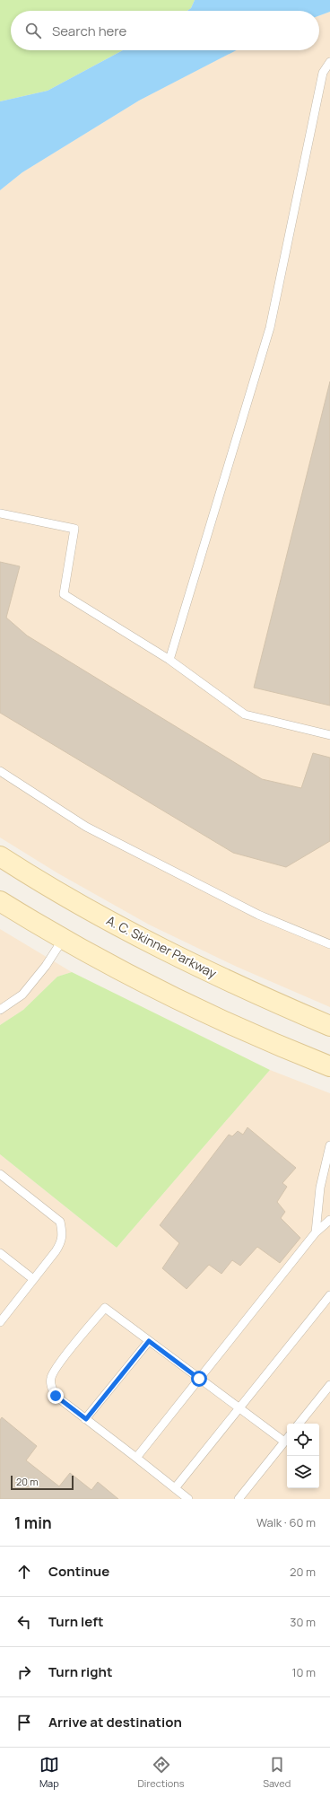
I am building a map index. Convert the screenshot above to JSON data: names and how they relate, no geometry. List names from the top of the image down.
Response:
{
  "streets": {
    "main road": ["A. C. Skinner Parkway"]
  },
  "scale_bar": "20 m",
  "page": {
    "search": "Search here",
    "scale": "20 m",
    "heading": ["1 min", "Walk · 60 m"],
    "list": [
      ["Continue", "20 m"],
      ["Turn left", "30 m"],
      ["Turn right", "10 m"],
      "Arrive at destination"
    ],
    "nav": ["Map", "Directions", "Saved"]
  }
}
